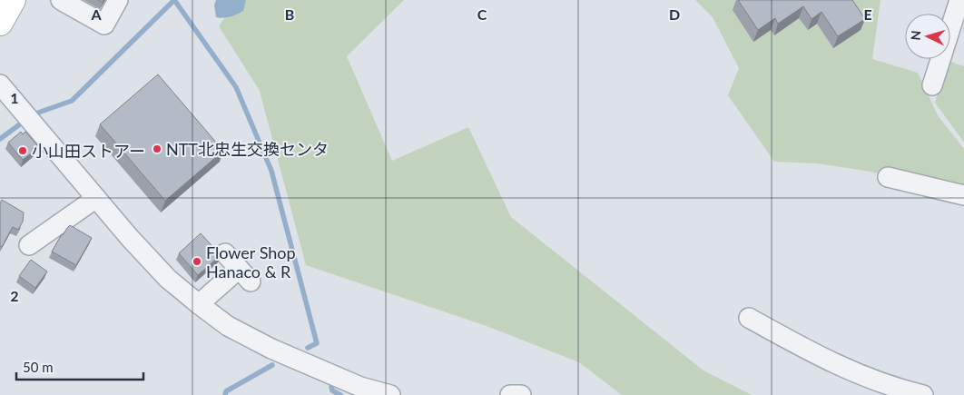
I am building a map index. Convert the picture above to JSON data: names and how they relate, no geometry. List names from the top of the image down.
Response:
{
  "places": ["NTT北忠生交換センタ", "小山田ストアー", "Flower Shop Hanaco & R"],
  "scale_bar": "50 m",
  "north": "left",
  "grid": {
    "columns": [
      "A",
      "B",
      "C",
      "D",
      "E"
    ],
    "rows": ["1", "2"]
  }
}
